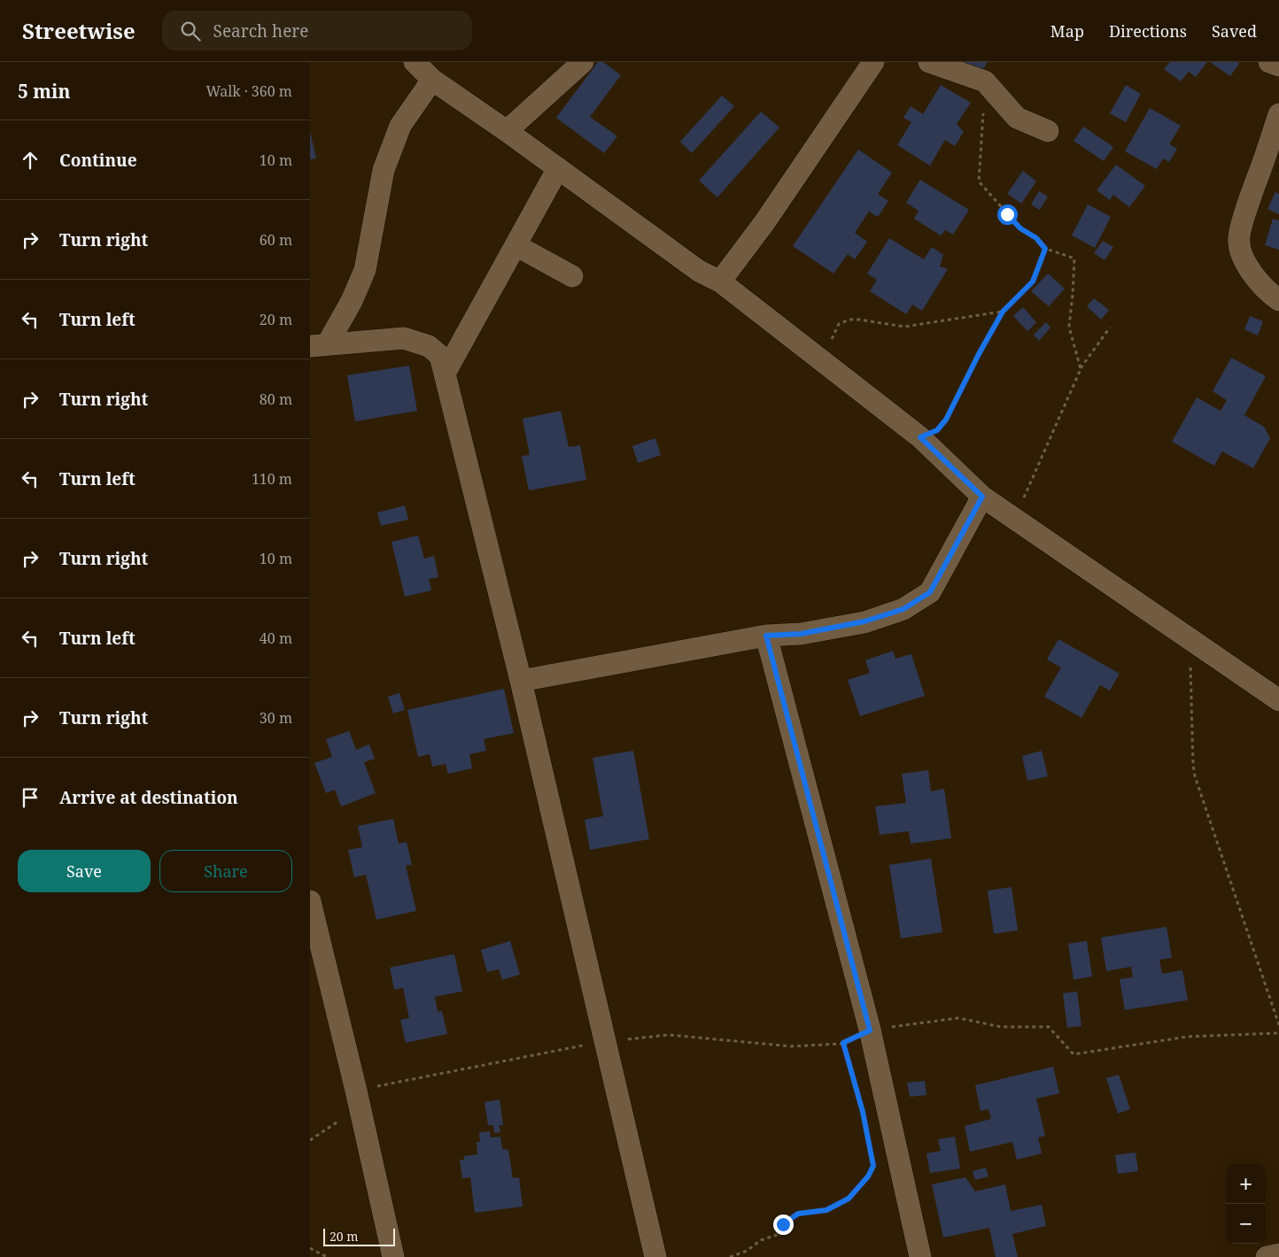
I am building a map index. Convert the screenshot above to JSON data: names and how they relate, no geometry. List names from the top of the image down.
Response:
{
  "scale_bar": "20 m",
  "page": {
    "header": "Streetwise",
    "search": "Search here",
    "nav": ["Map", "Directions", "Saved"],
    "heading": ["5 min", "Walk · 360 m"],
    "list": [
      ["Continue", "10 m"],
      ["Turn right", "60 m"],
      ["Turn left", "20 m"],
      ["Turn right", "80 m"],
      ["Turn left", "110 m"],
      ["Turn right", "10 m"],
      ["Turn left", "40 m"],
      ["Turn right", "30 m"],
      "Arrive at destination"
    ],
    "buttons": ["Save", "Share"],
    "map_buttons": ["+", "−"],
    "scale": "20 m"
  }
}
